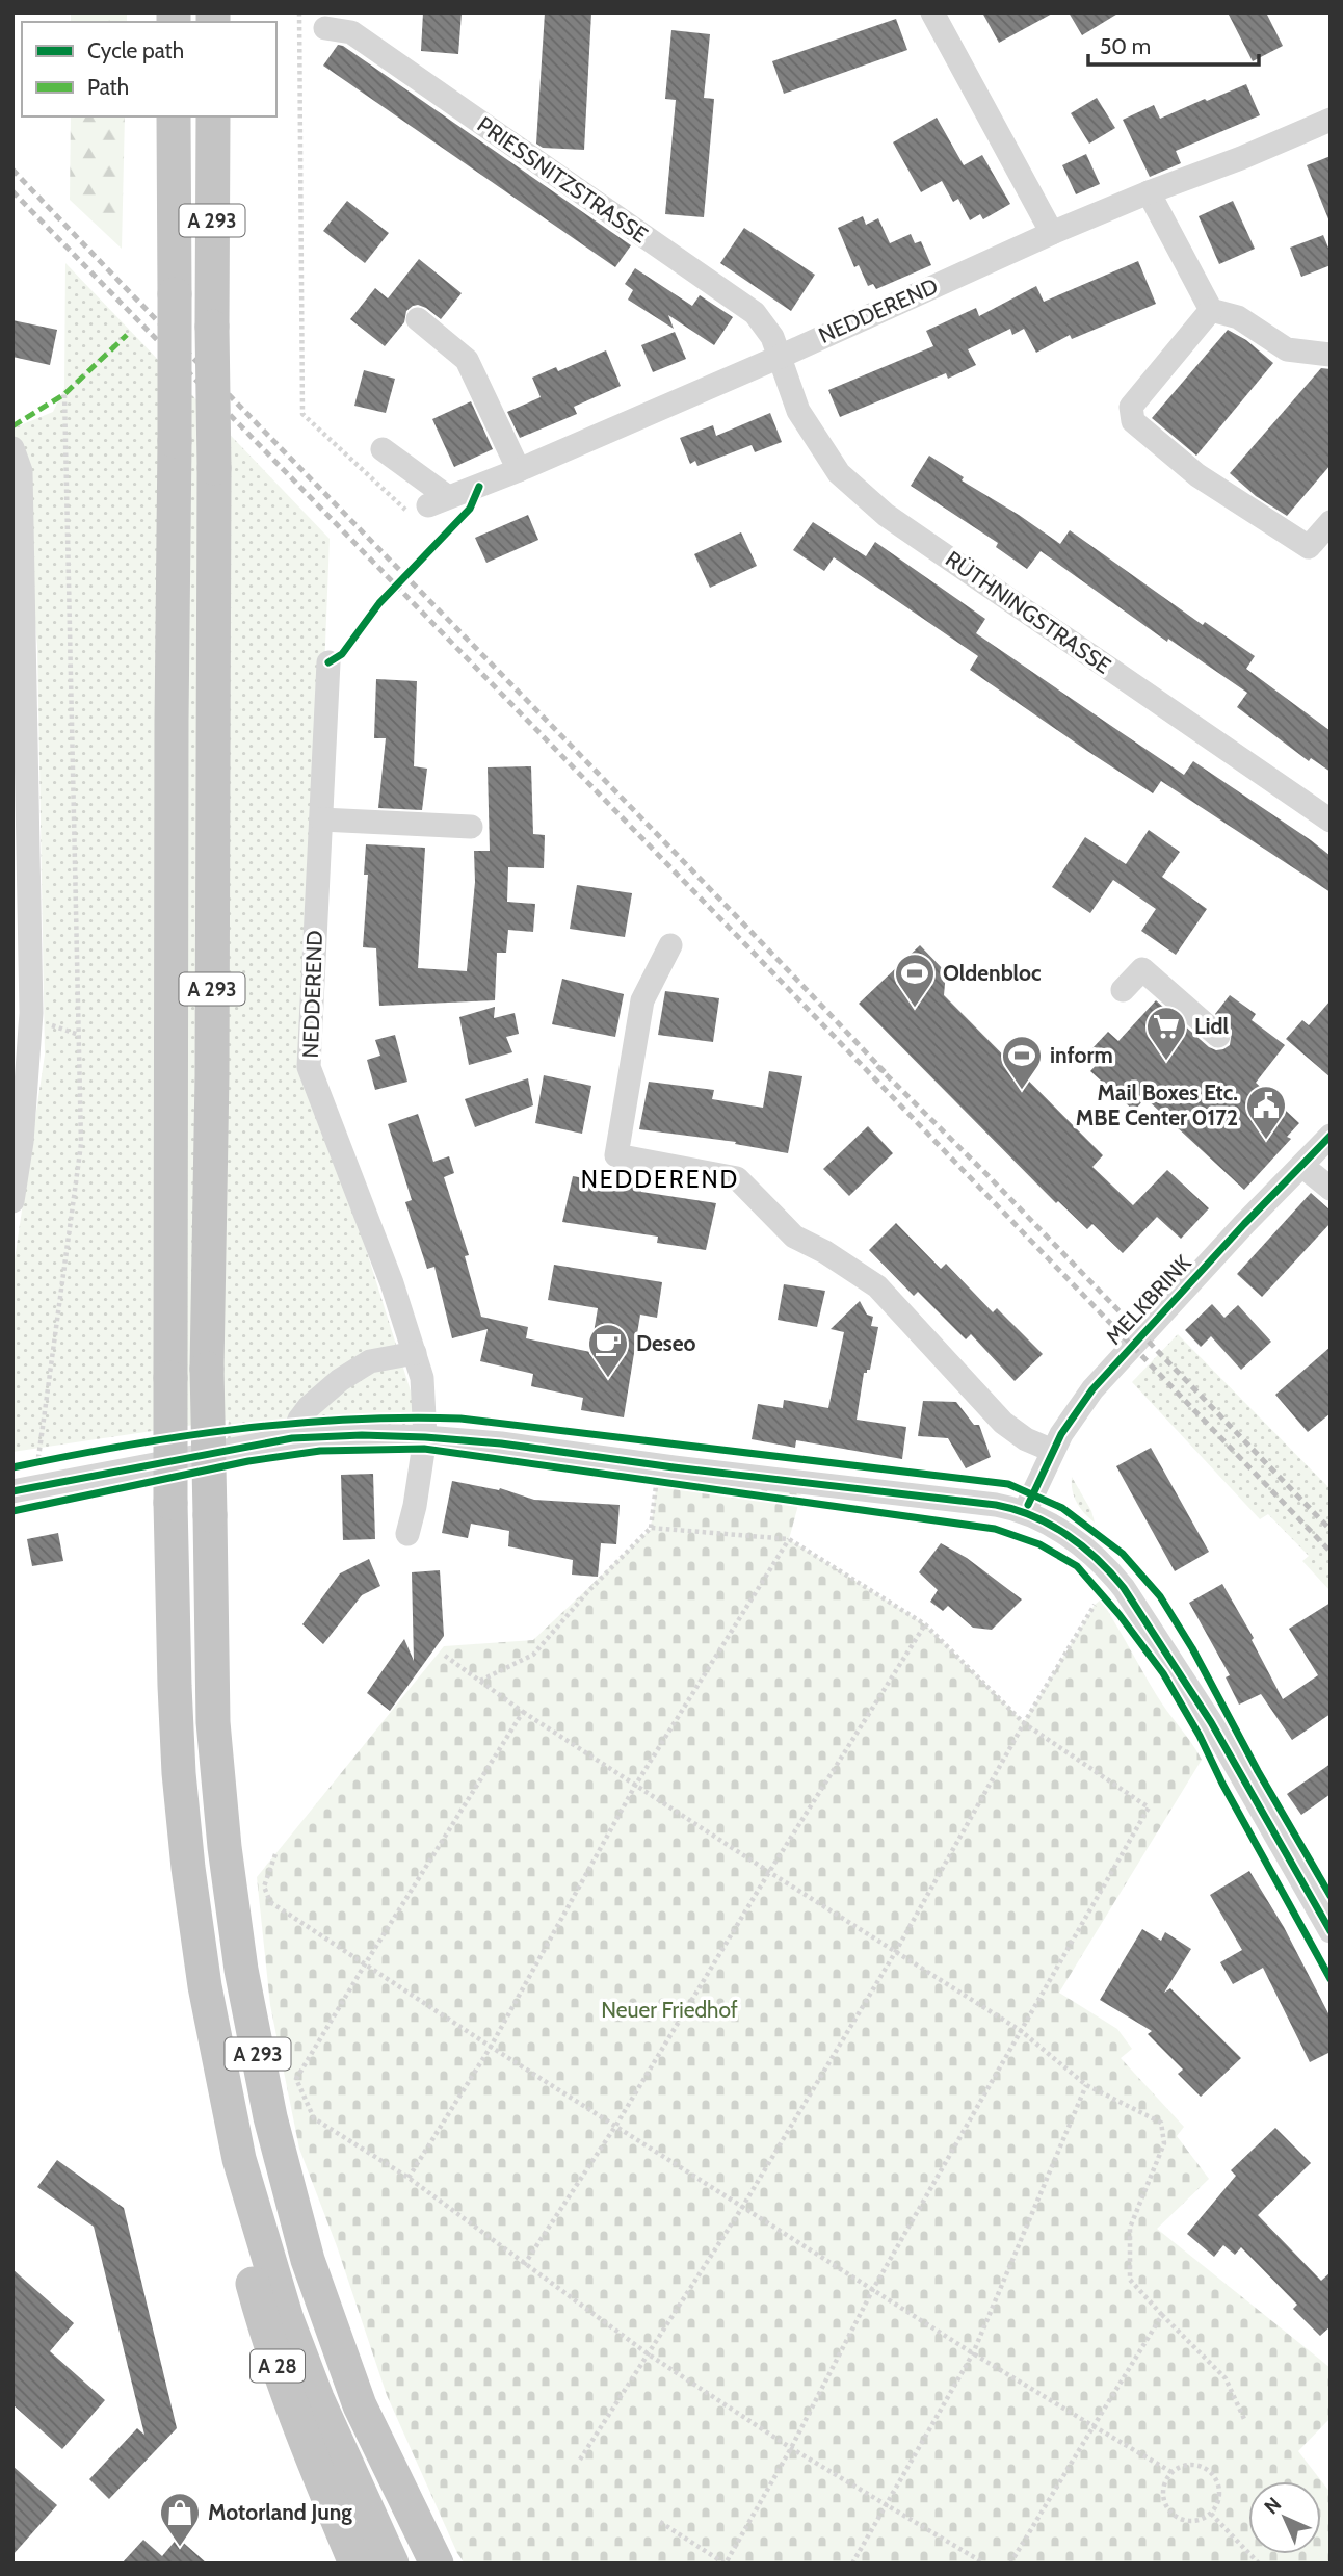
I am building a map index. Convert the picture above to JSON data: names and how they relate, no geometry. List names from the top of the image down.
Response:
{
  "streets": {
    "highway": ["A 293", "A 28"],
    "street": [
      "PRIESSNITZSTRASSE",
      "NEDDEREND",
      "RÜTHNINGSTRASSE",
      "MELKBRINK"
    ]
  },
  "crossings": [
    ["PRIESSNITZSTRASSE", "NEDDEREND"],
    ["PRIESSNITZSTRASSE", "RÜTHNINGSTRASSE"],
    ["A 293", "A 28"],
    ["NEDDEREND", "RÜTHNINGSTRASSE"]
  ],
  "districts": ["NEDDEREND"],
  "parks": ["Neuer Friedhof"],
  "places": {
    "sports": ["Oldenbloc", "inform"],
    "supermarket": ["Lidl"],
    "public building": ["Mail Boxes Etc. MBE Center 0172"],
    "cafe": ["Deseo"],
    "shop": ["Motorland Jung"]
  },
  "legend": ["Cycle path", "Path"],
  "scale_bar": "50 m",
  "north": "top left"
}
